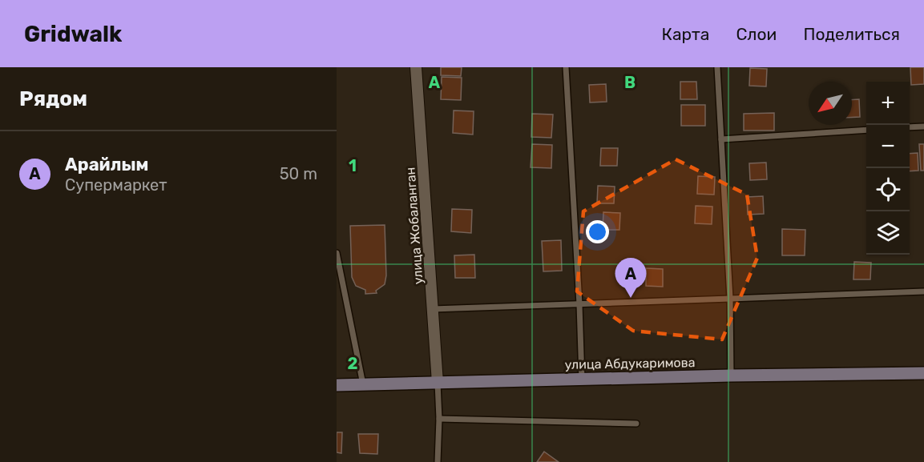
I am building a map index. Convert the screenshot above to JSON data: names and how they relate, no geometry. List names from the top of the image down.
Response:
{
  "streets": {
    "main road": ["улица Абдукаримова"],
    "street": ["улица Жобаланган"]
  },
  "crossings": [
    ["улица Жобаланган", "улица Абдукаримова"]
  ],
  "north": "bottom left",
  "page": {
    "header": "Gridwalk",
    "nav": ["Карта", "Слои", "Поделиться"],
    "heading": "Рядом",
    "map_buttons": ["+", "−"],
    "list": [
      {
        "mark": "A",
        "name": "Арайлым",
        "note": "Супермаркет",
        "value": "50 m"
      }
    ],
    "pins": "A"
  },
  "grid": {
    "columns": ["A", "B"],
    "rows": ["1", "2"]
  }
}
